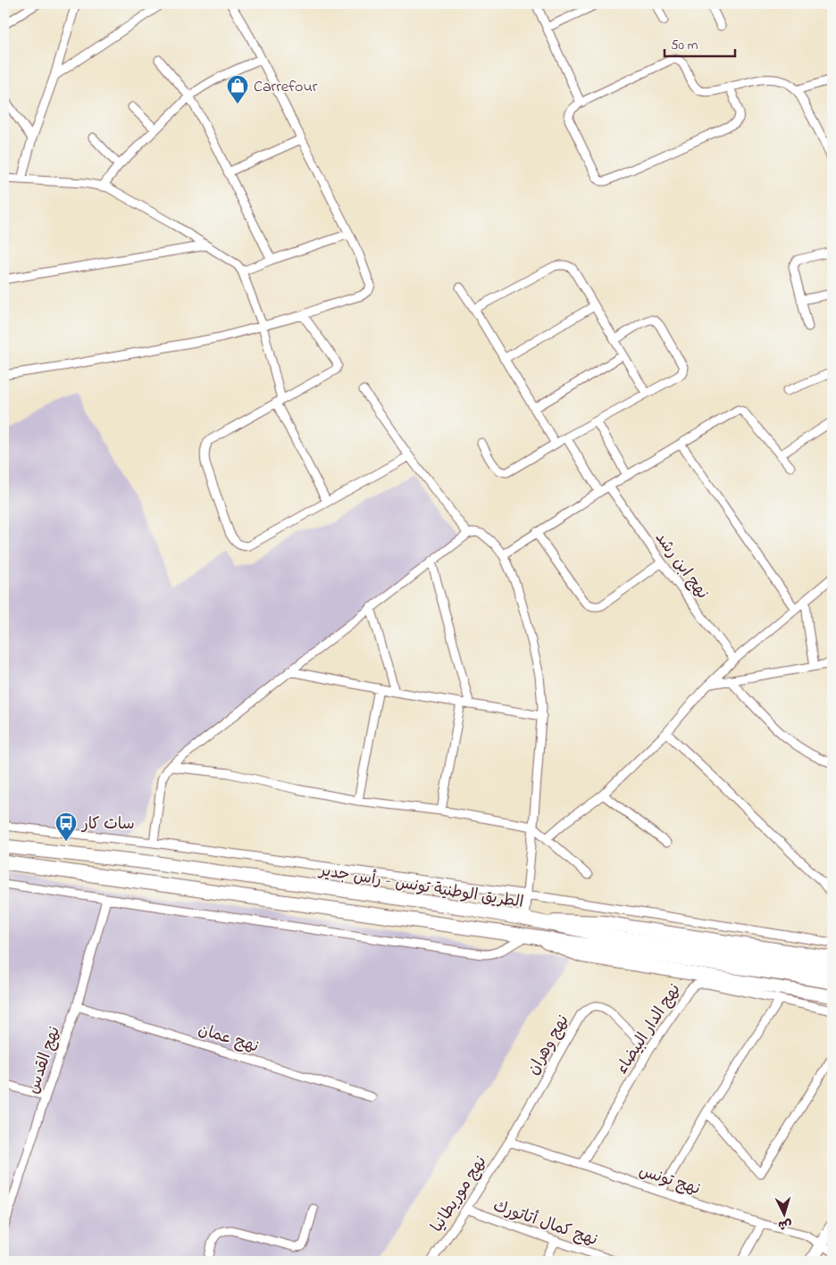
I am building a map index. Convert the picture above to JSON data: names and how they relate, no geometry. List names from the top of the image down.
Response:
{
  "streets": {
    "highway": ["الطريق الوطنية تونس - رأس جدير"],
    "street": [
      "نهج ابن رشد",
      "نهج الدار البيضاء",
      "نهج عمان",
      "نهج وهران",
      "نهج القدس",
      "نهج تونس",
      "نهج موريطانيا",
      "نهج كمال أتاتورك"
    ]
  },
  "crossings": [
    ["نهج الدار البيضاء", "نهج وهران"],
    ["نهج الدار البيضاء", "نهج تونس"],
    ["نهج عمان", "نهج القدس"],
    ["نهج وهران", "نهج تونس"],
    ["نهج وهران", "نهج موريطانيا"],
    ["نهج تونس", "نهج موريطانيا"],
    ["نهج موريطانيا", "نهج كمال أتاتورك"]
  ],
  "places": {
    "shop": ["Carrefour"],
    "bus stop": ["سات كار"]
  },
  "scale_bar": "50 m",
  "north": "bottom"
}
